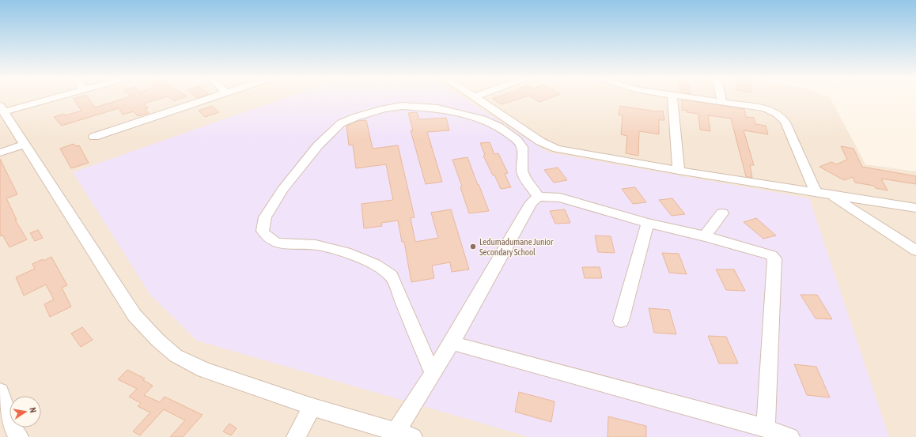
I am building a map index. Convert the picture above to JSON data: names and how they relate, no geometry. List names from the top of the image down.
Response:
{
  "places": ["Ledumadumane Junior Secondary School"],
  "north": "right"
}
